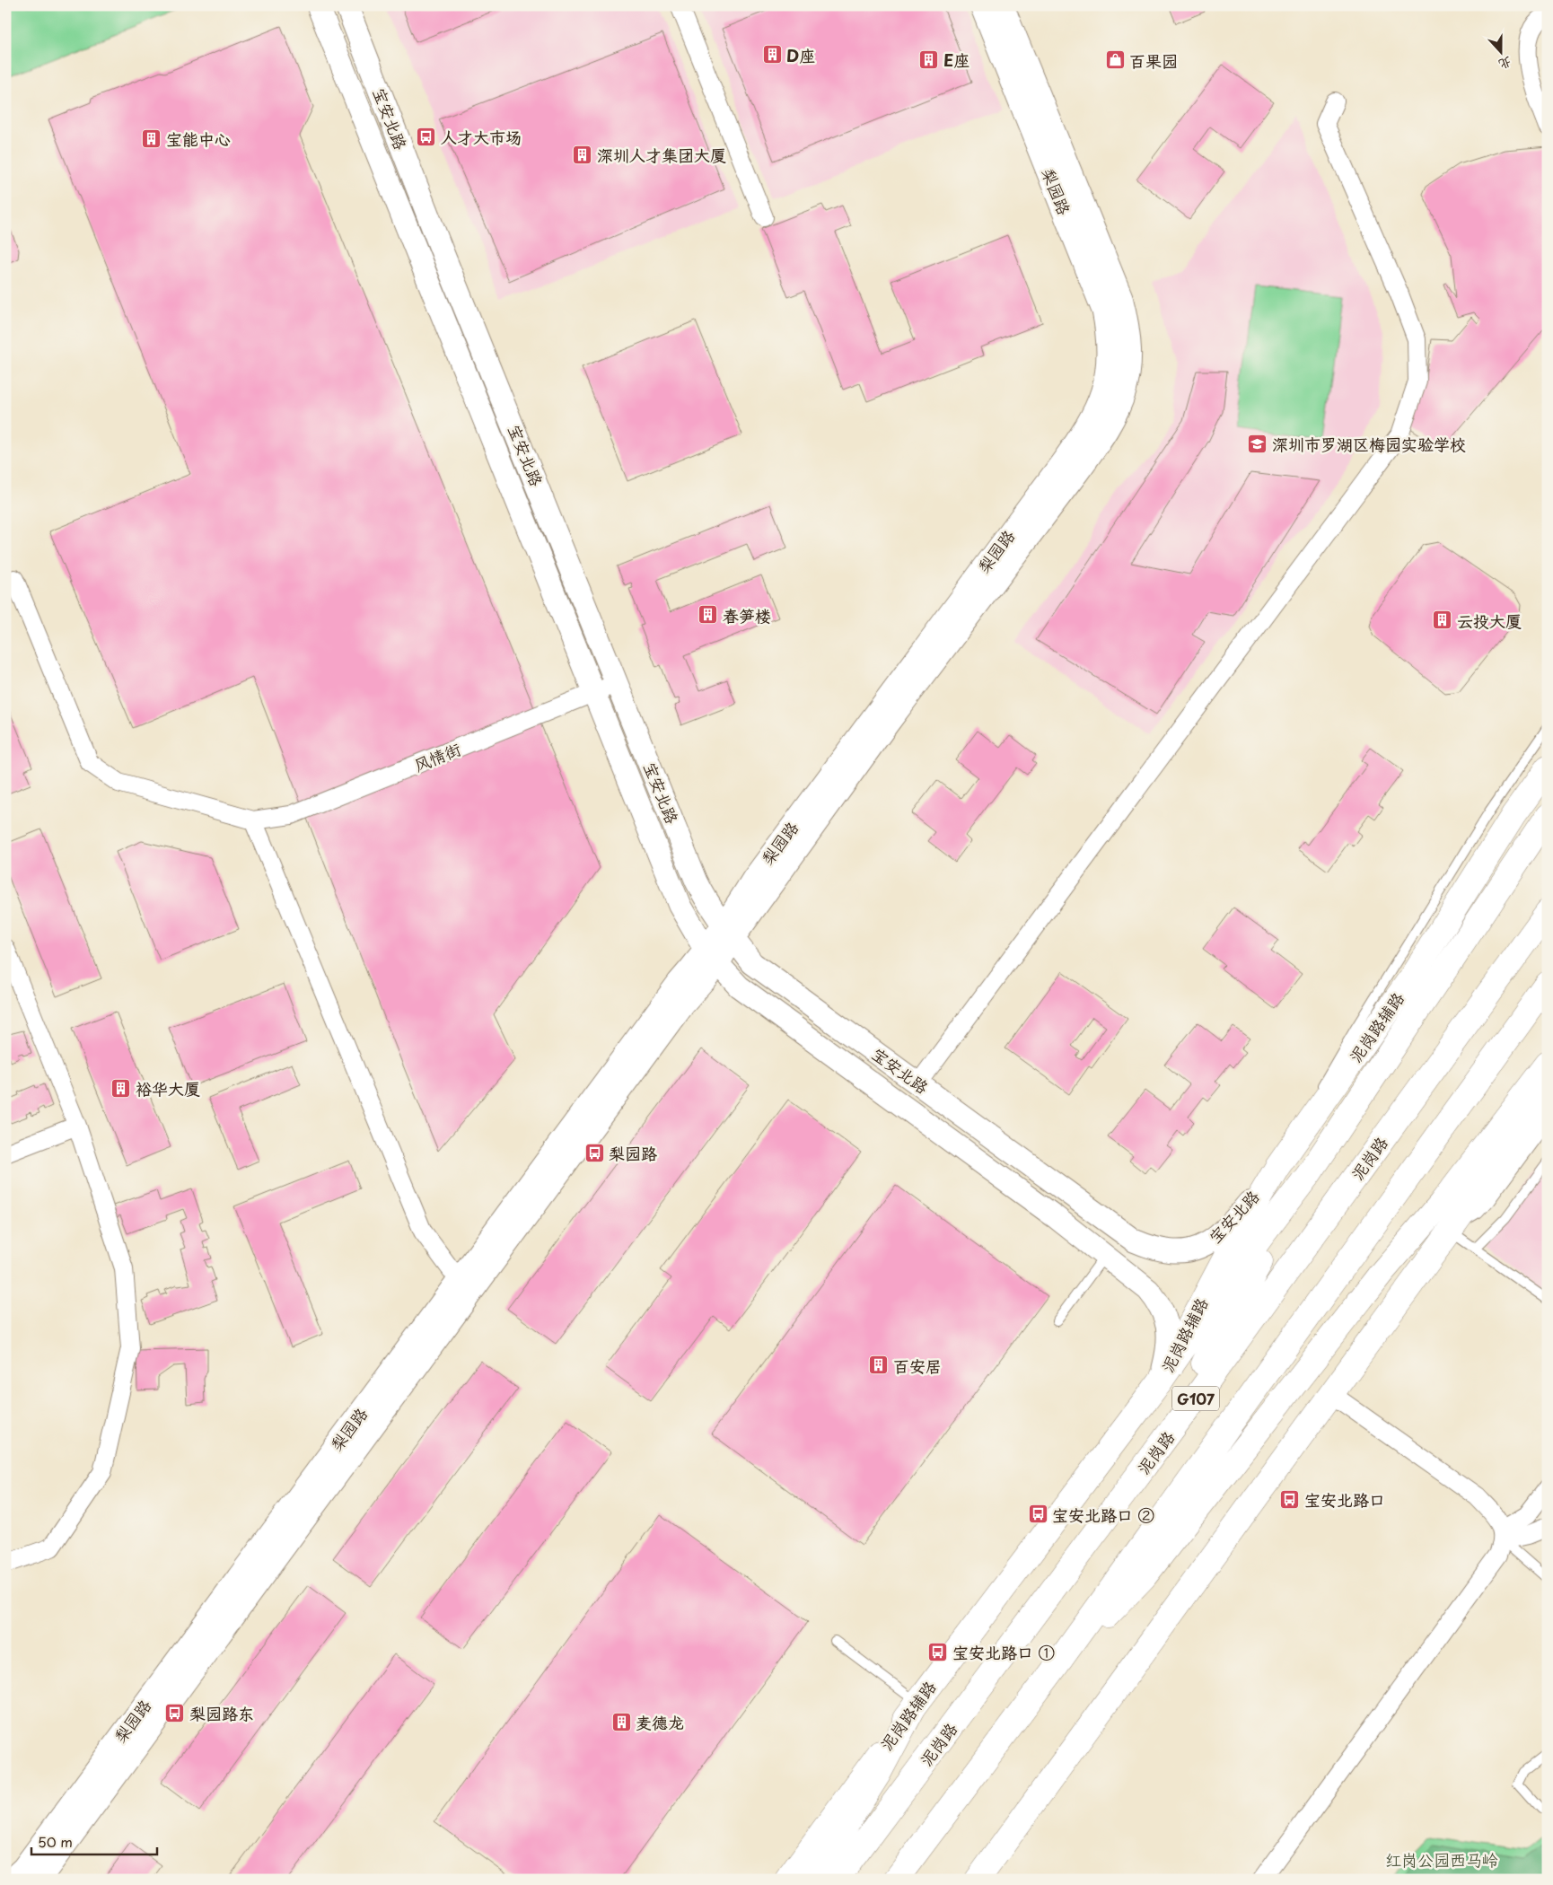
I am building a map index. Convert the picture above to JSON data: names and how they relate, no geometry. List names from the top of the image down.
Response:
{
  "streets": {
    "main road": ["泥岗路辅路", "泥岗路", "G107"],
    "street": ["宝安北路", "梨园路", "风情街"]
  },
  "crossings": [
    ["宝安北路", "梨园路"],
    ["宝安北路", "风情街"],
    ["宝安北路", "泥岗路辅路"]
  ],
  "parks": ["红岗公园西马岭"],
  "places": {
    "building": [
      "D座",
      "E座",
      "宝能中心",
      "深圳人才集团大厦",
      "春笋楼",
      "云投大厦",
      "裕华大厦",
      "百安居",
      "麦德龙"
    ],
    "shop": ["百果园"],
    "bus stop": [
      "人才大市场",
      "梨园路",
      "宝安北路口",
      "宝安北路口 ②",
      "宝安北路口 ①",
      "梨园路东"
    ],
    "school or university": ["深圳市罗湖区梅园实验学校"]
  },
  "scale_bar": "50 m",
  "north": "bottom"
}
